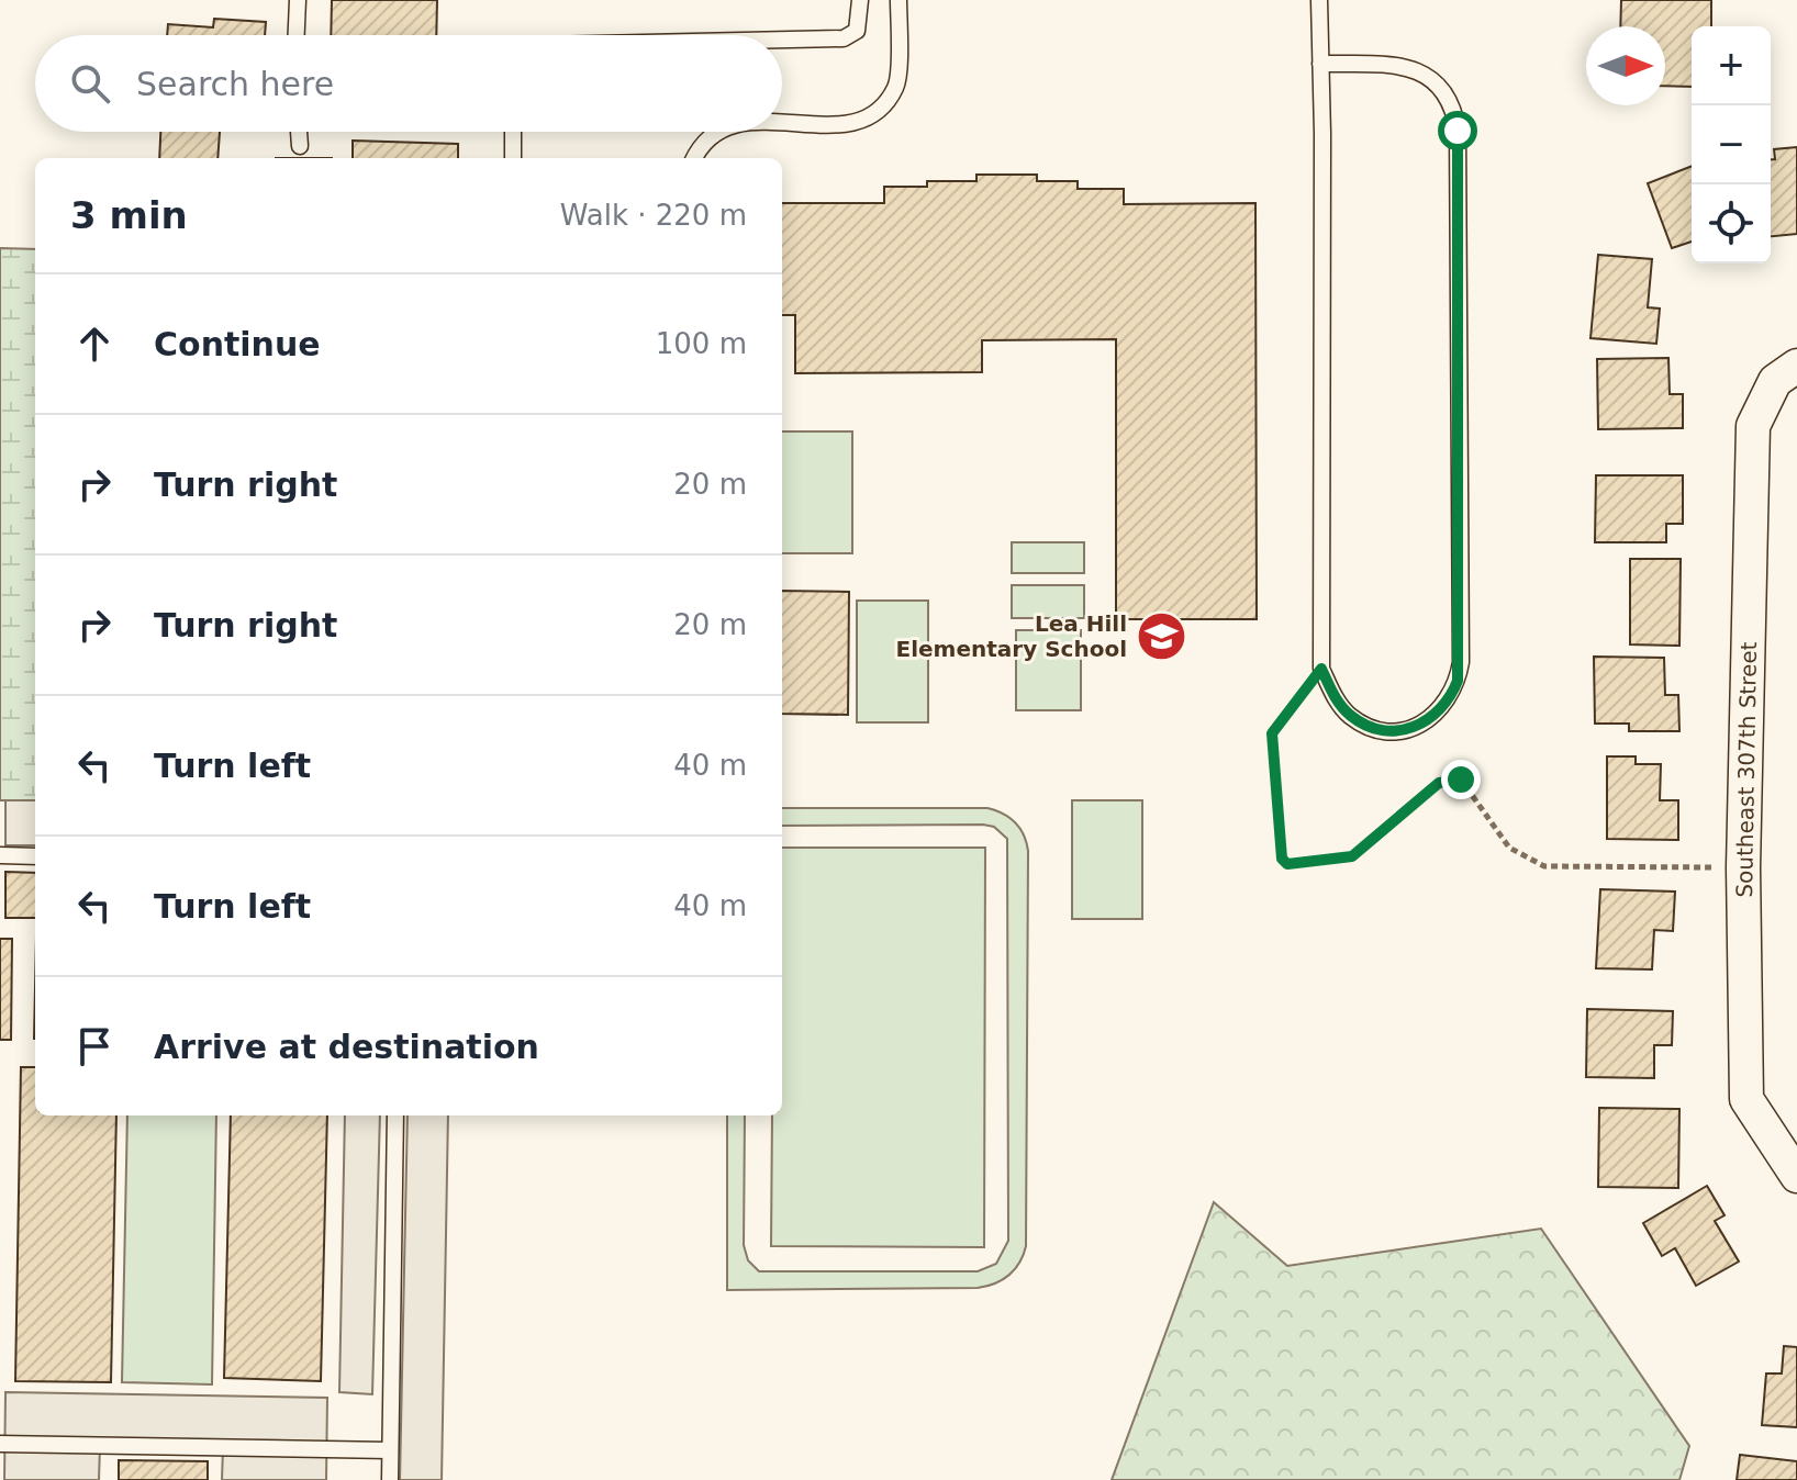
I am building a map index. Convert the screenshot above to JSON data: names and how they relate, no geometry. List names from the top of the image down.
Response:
{
  "streets": {
    "street": ["Southeast 307th Street"]
  },
  "places": {
    "school or university": ["Lea Hill Elementary School"]
  },
  "north": "right",
  "page": {
    "map_buttons": ["+", "−"],
    "search": "Search here",
    "heading": ["3 min", "Walk · 220 m"],
    "list": [
      ["Continue", "100 m"],
      ["Turn right", "20 m"],
      ["Turn right", "20 m"],
      ["Turn left", "40 m"],
      ["Turn left", "40 m"],
      "Arrive at destination"
    ]
  }
}
